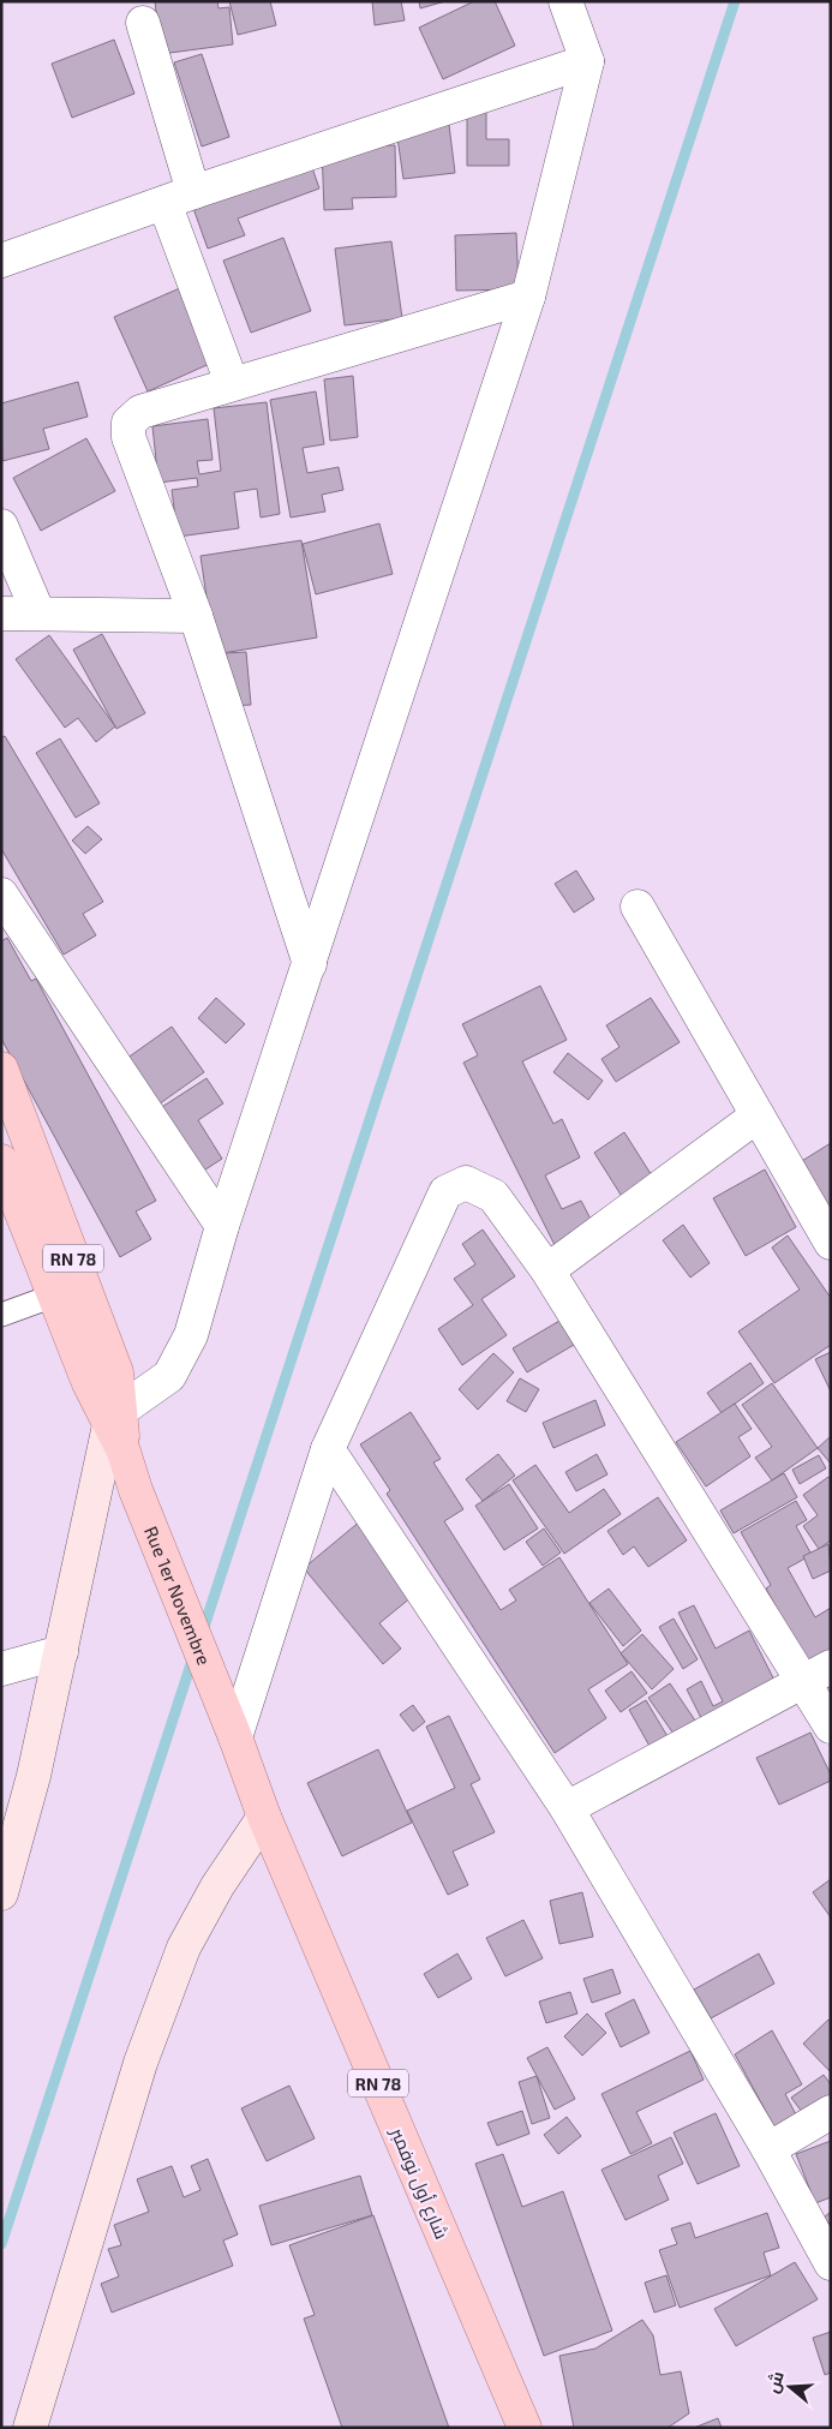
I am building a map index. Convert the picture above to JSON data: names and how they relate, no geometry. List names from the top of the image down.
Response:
{
  "streets": {
    "main road": ["RN 78", "Rue 1er Novembre", "شارع أول نوفمبر"]
  },
  "crossings": [
    ["RN 78", "Rue 1er Novembre"],
    ["Rue 1er Novembre", "شارع أول نوفمبر"]
  ],
  "north": "left"
}
